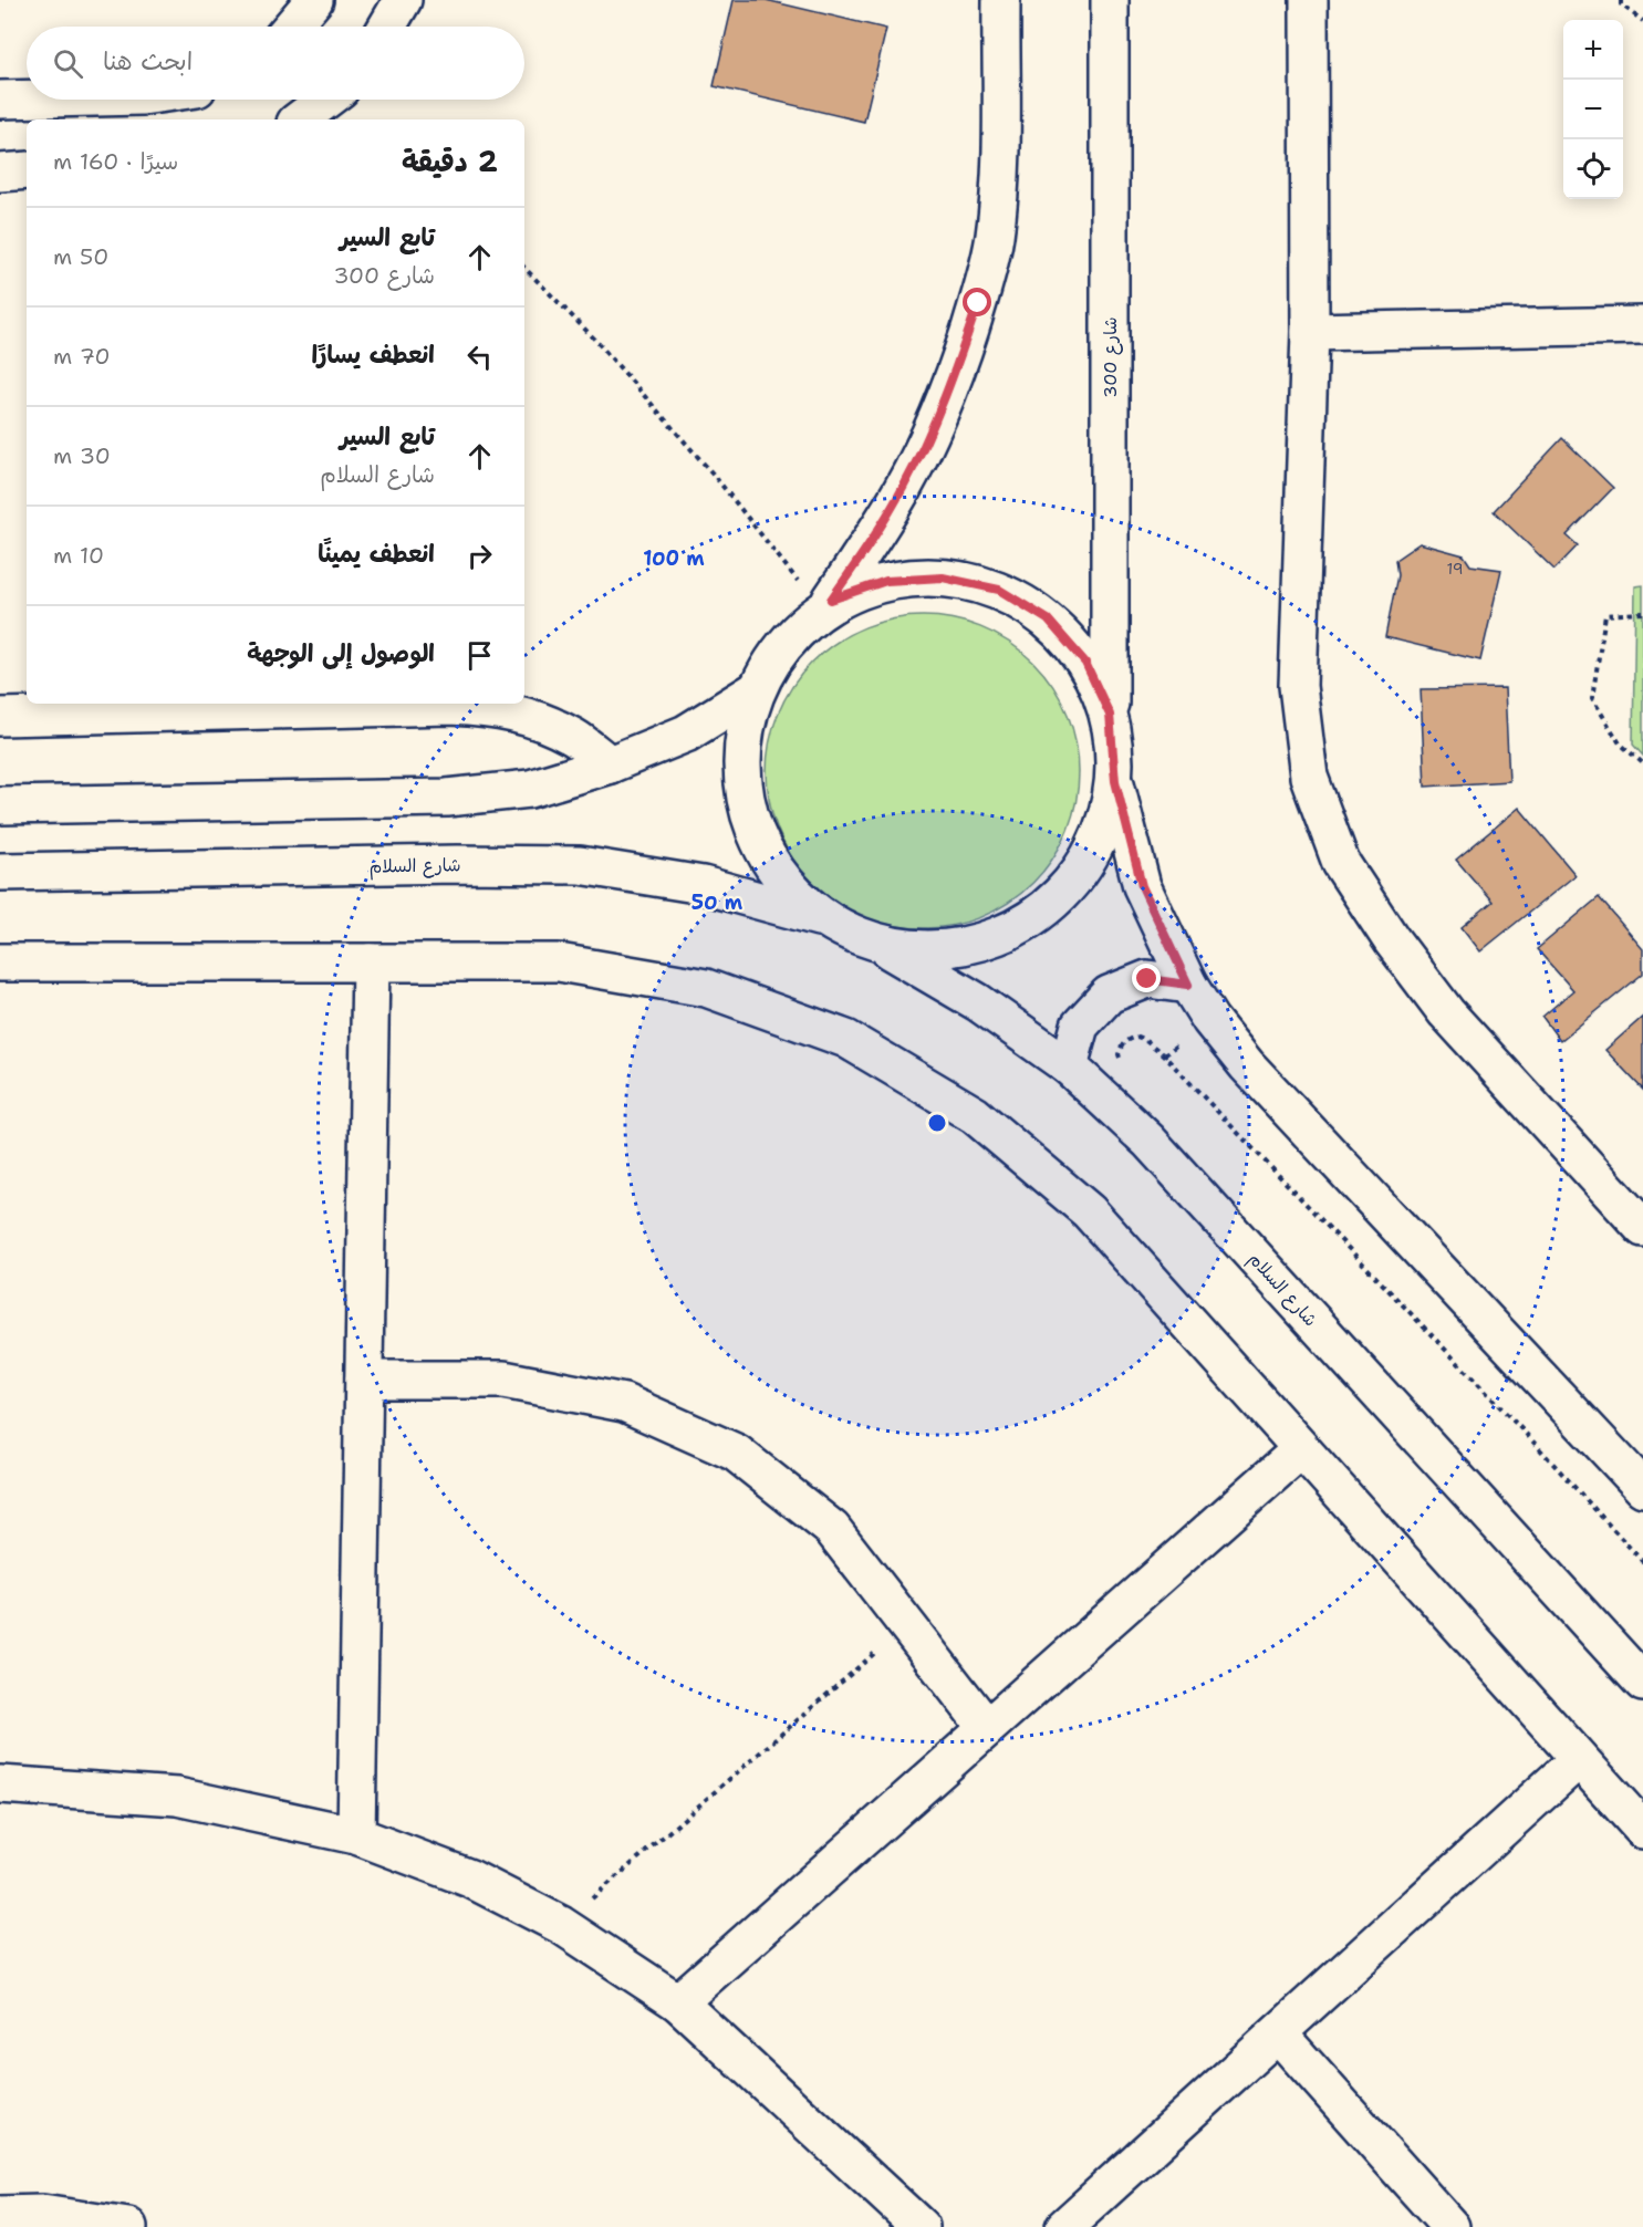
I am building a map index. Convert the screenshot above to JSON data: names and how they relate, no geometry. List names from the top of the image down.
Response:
{
  "streets": {
    "street": ["شارع 300", "شارع السلام"]
  },
  "house_numbers": ["19"],
  "page": {
    "map_buttons": ["+", "−"],
    "search": "ابحث هنا",
    "heading": ["2 دقيقة", "سيرًا · 160 m"],
    "list": [
      ["تابع السير", "شارع 300", "50 m"],
      ["انعطف يسارًا", "70 m"],
      ["تابع السير", "شارع السلام", "30 m"],
      ["انعطف يمينًا", "10 m"],
      "الوصول إلى الوجهة"
    ]
  },
  "rings": ["100 m", "50 m"]
}
